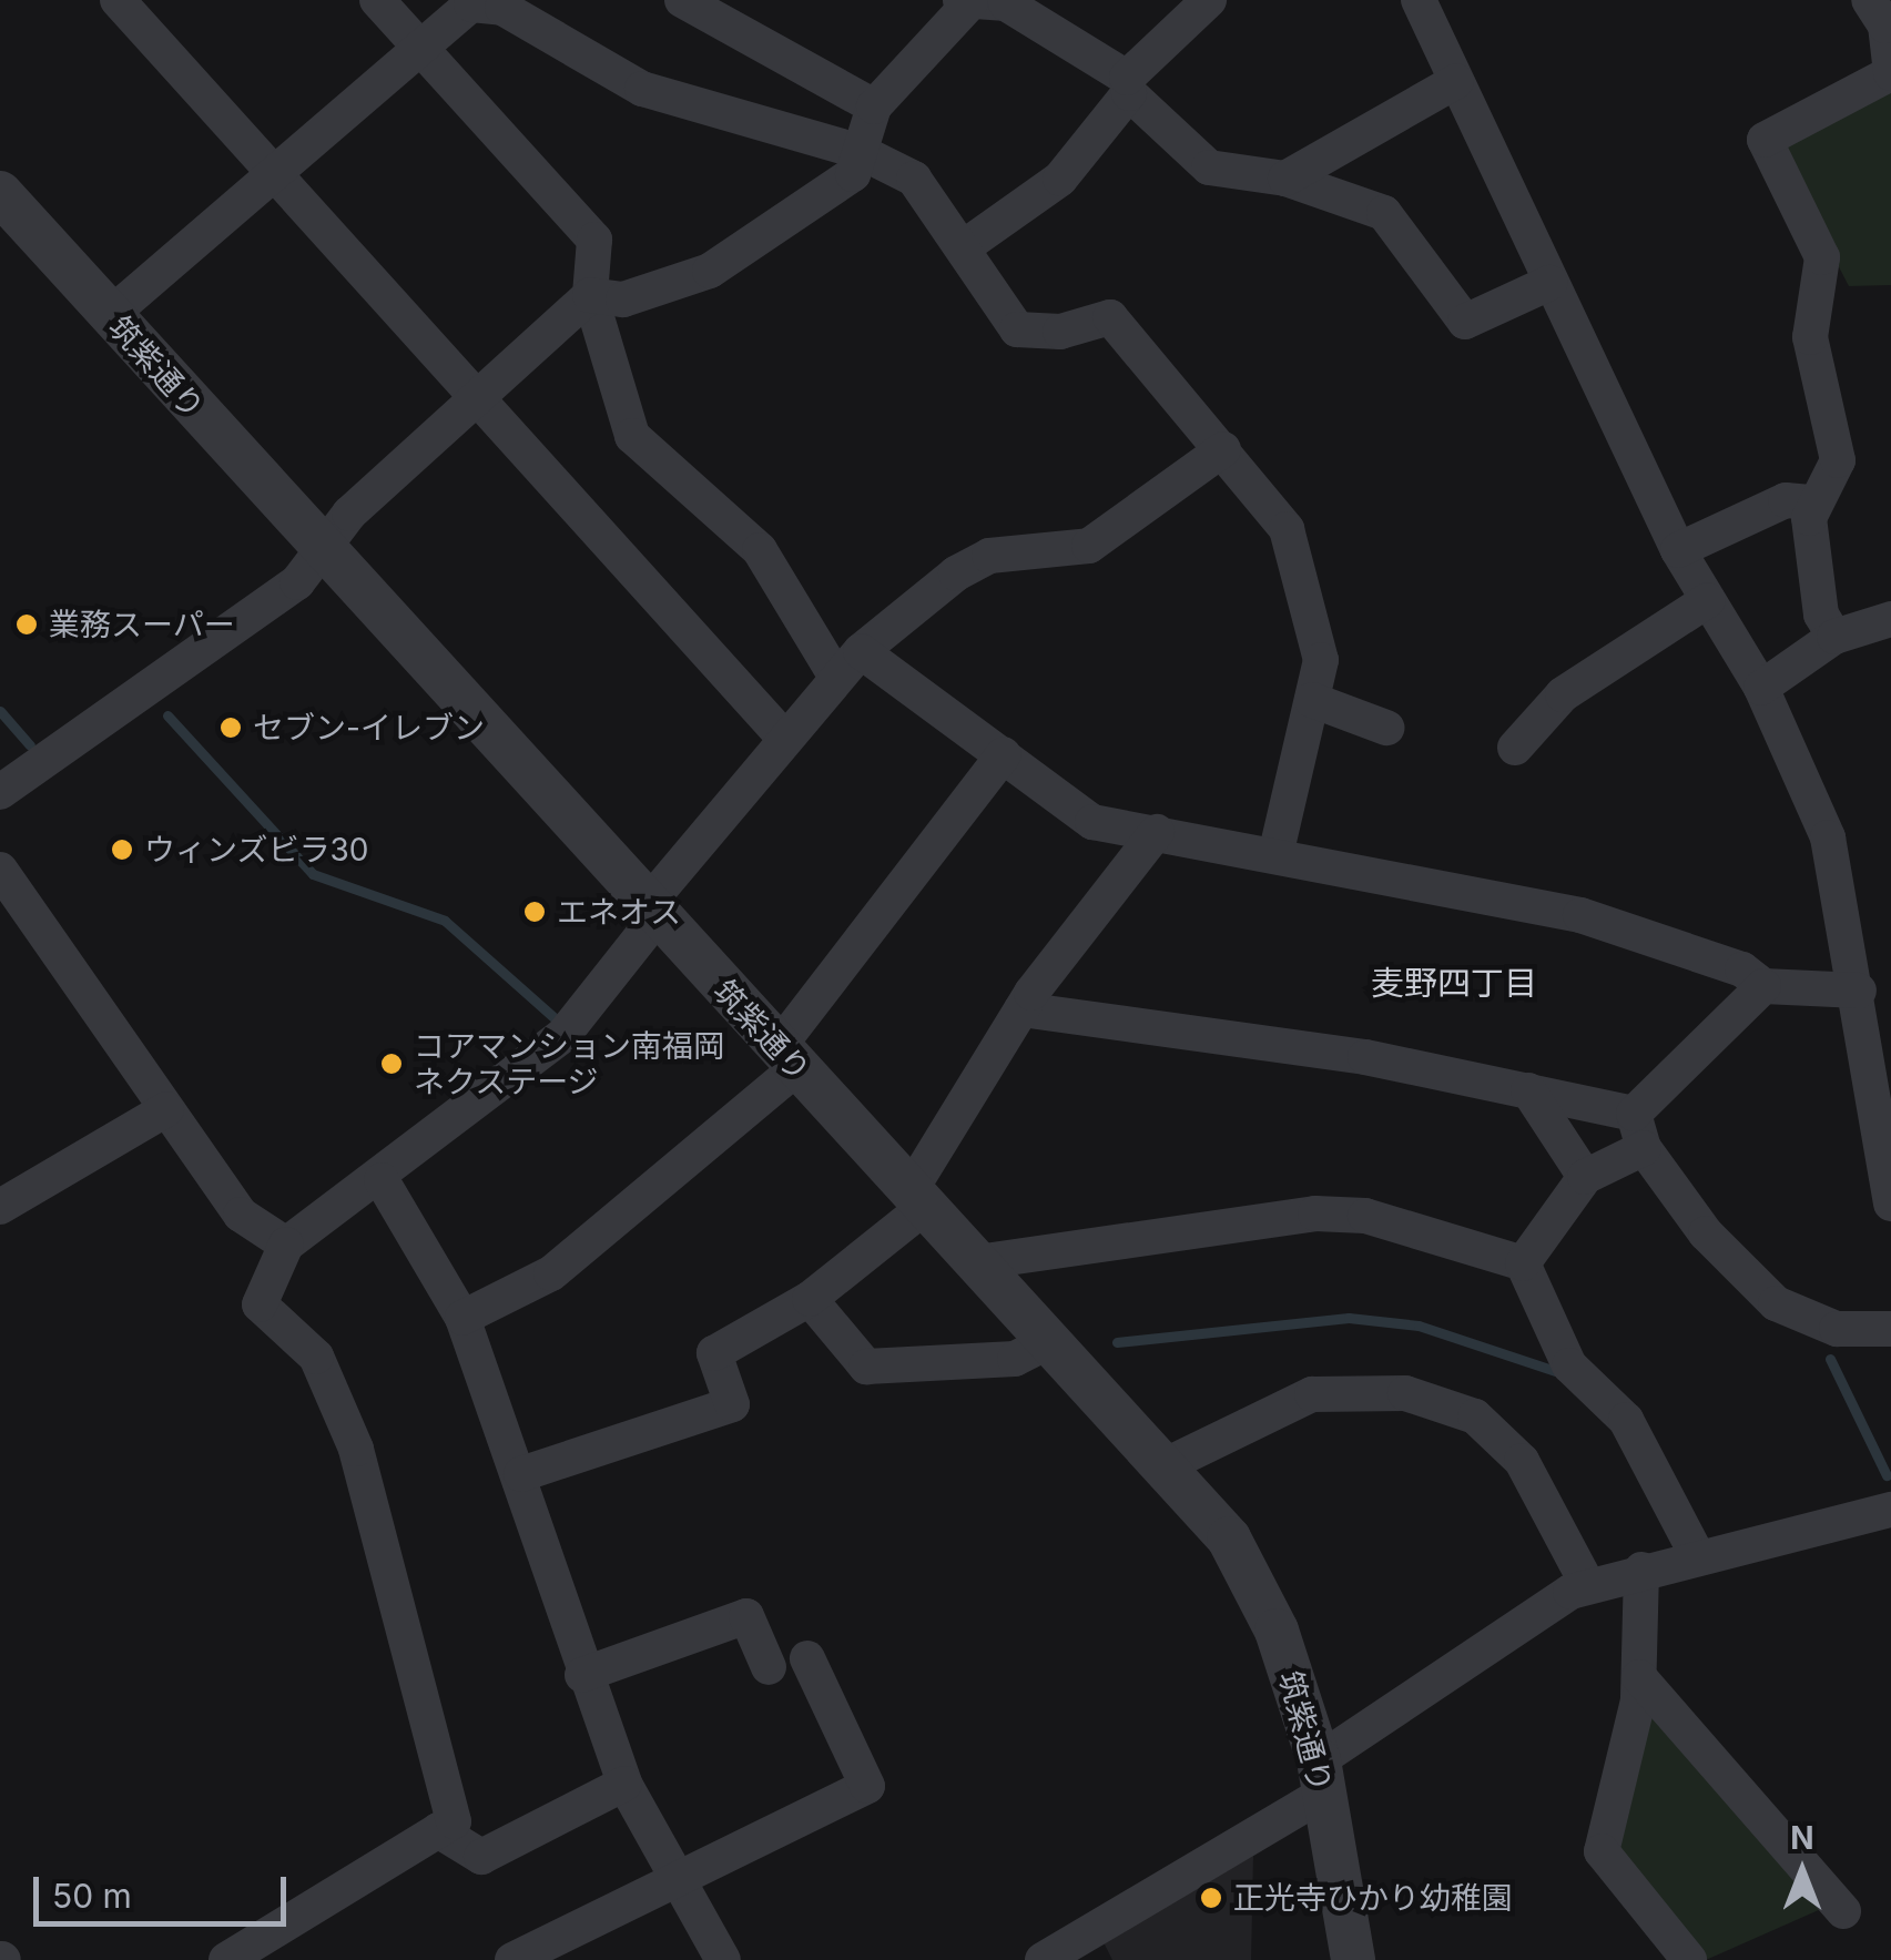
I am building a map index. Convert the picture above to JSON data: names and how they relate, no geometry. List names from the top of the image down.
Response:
{
  "streets": {
    "street": ["筑紫通り"]
  },
  "districts": ["麦野四丁目"],
  "places": [
    "業務スーパー",
    "セブン-イレブン",
    "ウィンズビラ30",
    "エネオス",
    "コアマンション南福岡 ネクステージ",
    "正光寺ひかり幼稚園"
  ],
  "scale_bar": "50 m",
  "north": "top"
}
